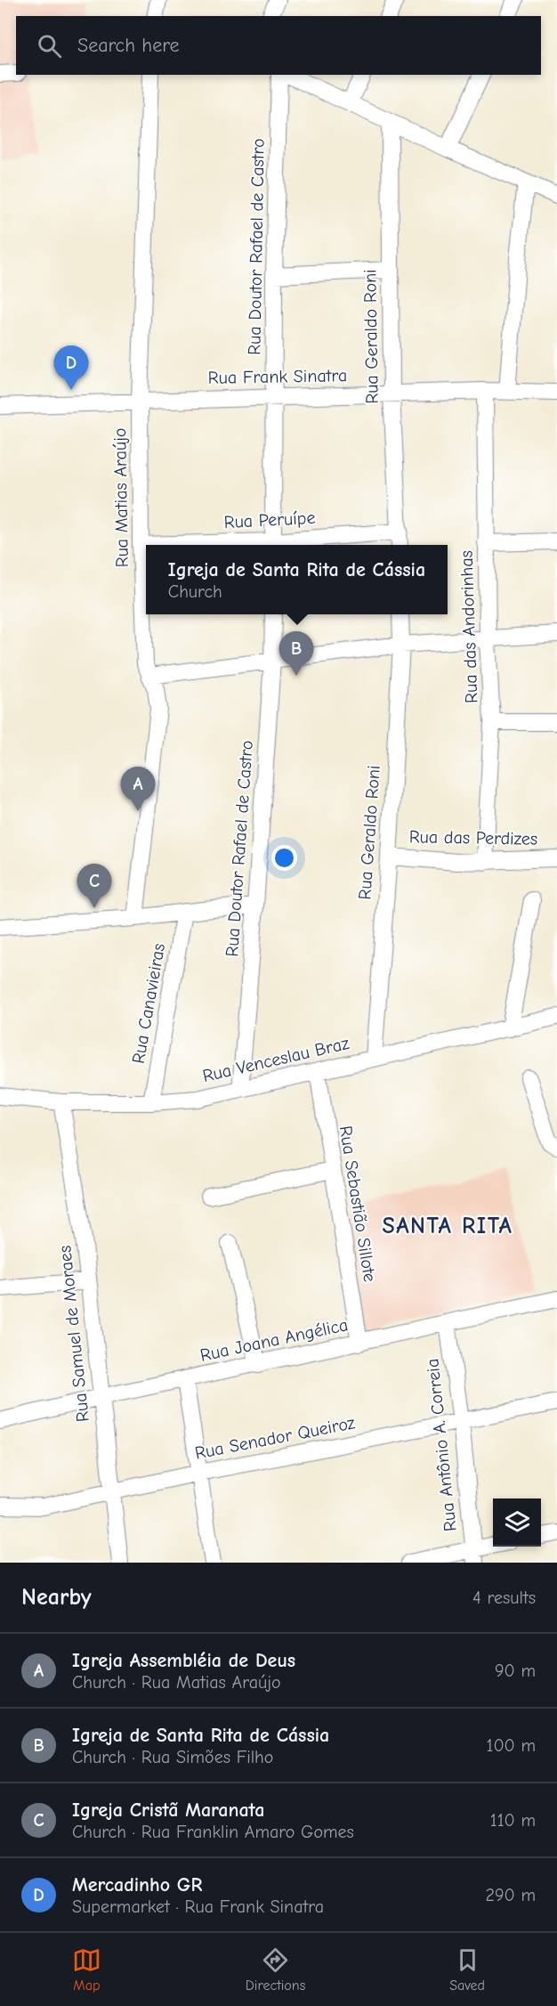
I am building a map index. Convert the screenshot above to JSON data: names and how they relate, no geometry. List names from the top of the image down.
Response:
{
  "streets": {
    "street": [
      "Rua Doutor Rafael de Castro",
      "Rua Geraldo Roni",
      "Rua Frank Sinatra",
      "Rua Matias Araújo",
      "Rua Peruípe",
      "Rua das Andorinhas",
      "Rua das Perdizes",
      "Rua Canavieiras",
      "Rua Venceslau Braz",
      "Rua Sebastião Sillote",
      "Rua Samuel de Moraes",
      "Rua Joana Angélica",
      "Rua Senador Queiroz",
      "Rua Antônio A. Correia"
    ]
  },
  "crossings": [
    ["Rua Doutor Rafael de Castro", "Rua Frank Sinatra"],
    ["Rua Doutor Rafael de Castro", "Rua Peruípe"],
    ["Rua Doutor Rafael de Castro", "Rua Venceslau Braz"],
    ["Rua Geraldo Roni", "Rua Frank Sinatra"],
    ["Rua Geraldo Roni", "Rua Peruípe"],
    ["Rua Geraldo Roni", "Rua das Perdizes"],
    ["Rua Geraldo Roni", "Rua Venceslau Braz"],
    ["Rua Frank Sinatra", "Rua Matias Araújo"],
    ["Rua Frank Sinatra", "Rua das Andorinhas"],
    ["Rua Matias Araújo", "Rua Peruípe"],
    ["Rua das Andorinhas", "Rua das Perdizes"],
    ["Rua Canavieiras", "Rua Venceslau Braz"],
    ["Rua Venceslau Braz", "Rua Sebastião Sillote"],
    ["Rua Venceslau Braz", "Rua Samuel de Moraes"],
    ["Rua Sebastião Sillote", "Rua Joana Angélica"],
    ["Rua Samuel de Moraes", "Rua Joana Angélica"],
    ["Rua Samuel de Moraes", "Rua Senador Queiroz"],
    ["Rua Joana Angélica", "Rua Antônio A. Correia"],
    ["Rua Senador Queiroz", "Rua Antônio A. Correia"]
  ],
  "districts": ["SANTA RITA"],
  "page": {
    "search": "Search here",
    "pins": [
      "D",
      "B",
      "A",
      "C"
    ],
    "popup": ["Igreja de Santa Rita de Cássia", "Church"],
    "heading": ["Nearby", "4 results"],
    "list": [
      {
        "mark": "A",
        "name": "Igreja Assembléia de Deus",
        "note": "Church · Rua Matias Araújo",
        "value": "90 m"
      },
      {
        "mark": "B",
        "name": "Igreja de Santa Rita de Cássia",
        "note": "Church · Rua Simões Filho",
        "value": "100 m"
      },
      {
        "mark": "C",
        "name": "Igreja Cristã Maranata",
        "note": "Church · Rua Franklin Amaro Gomes",
        "value": "110 m"
      },
      {
        "mark": "D",
        "name": "Mercadinho GR",
        "note": "Supermarket · Rua Frank Sinatra",
        "value": "290 m"
      }
    ],
    "nav": ["Map", "Directions", "Saved"]
  }
}
